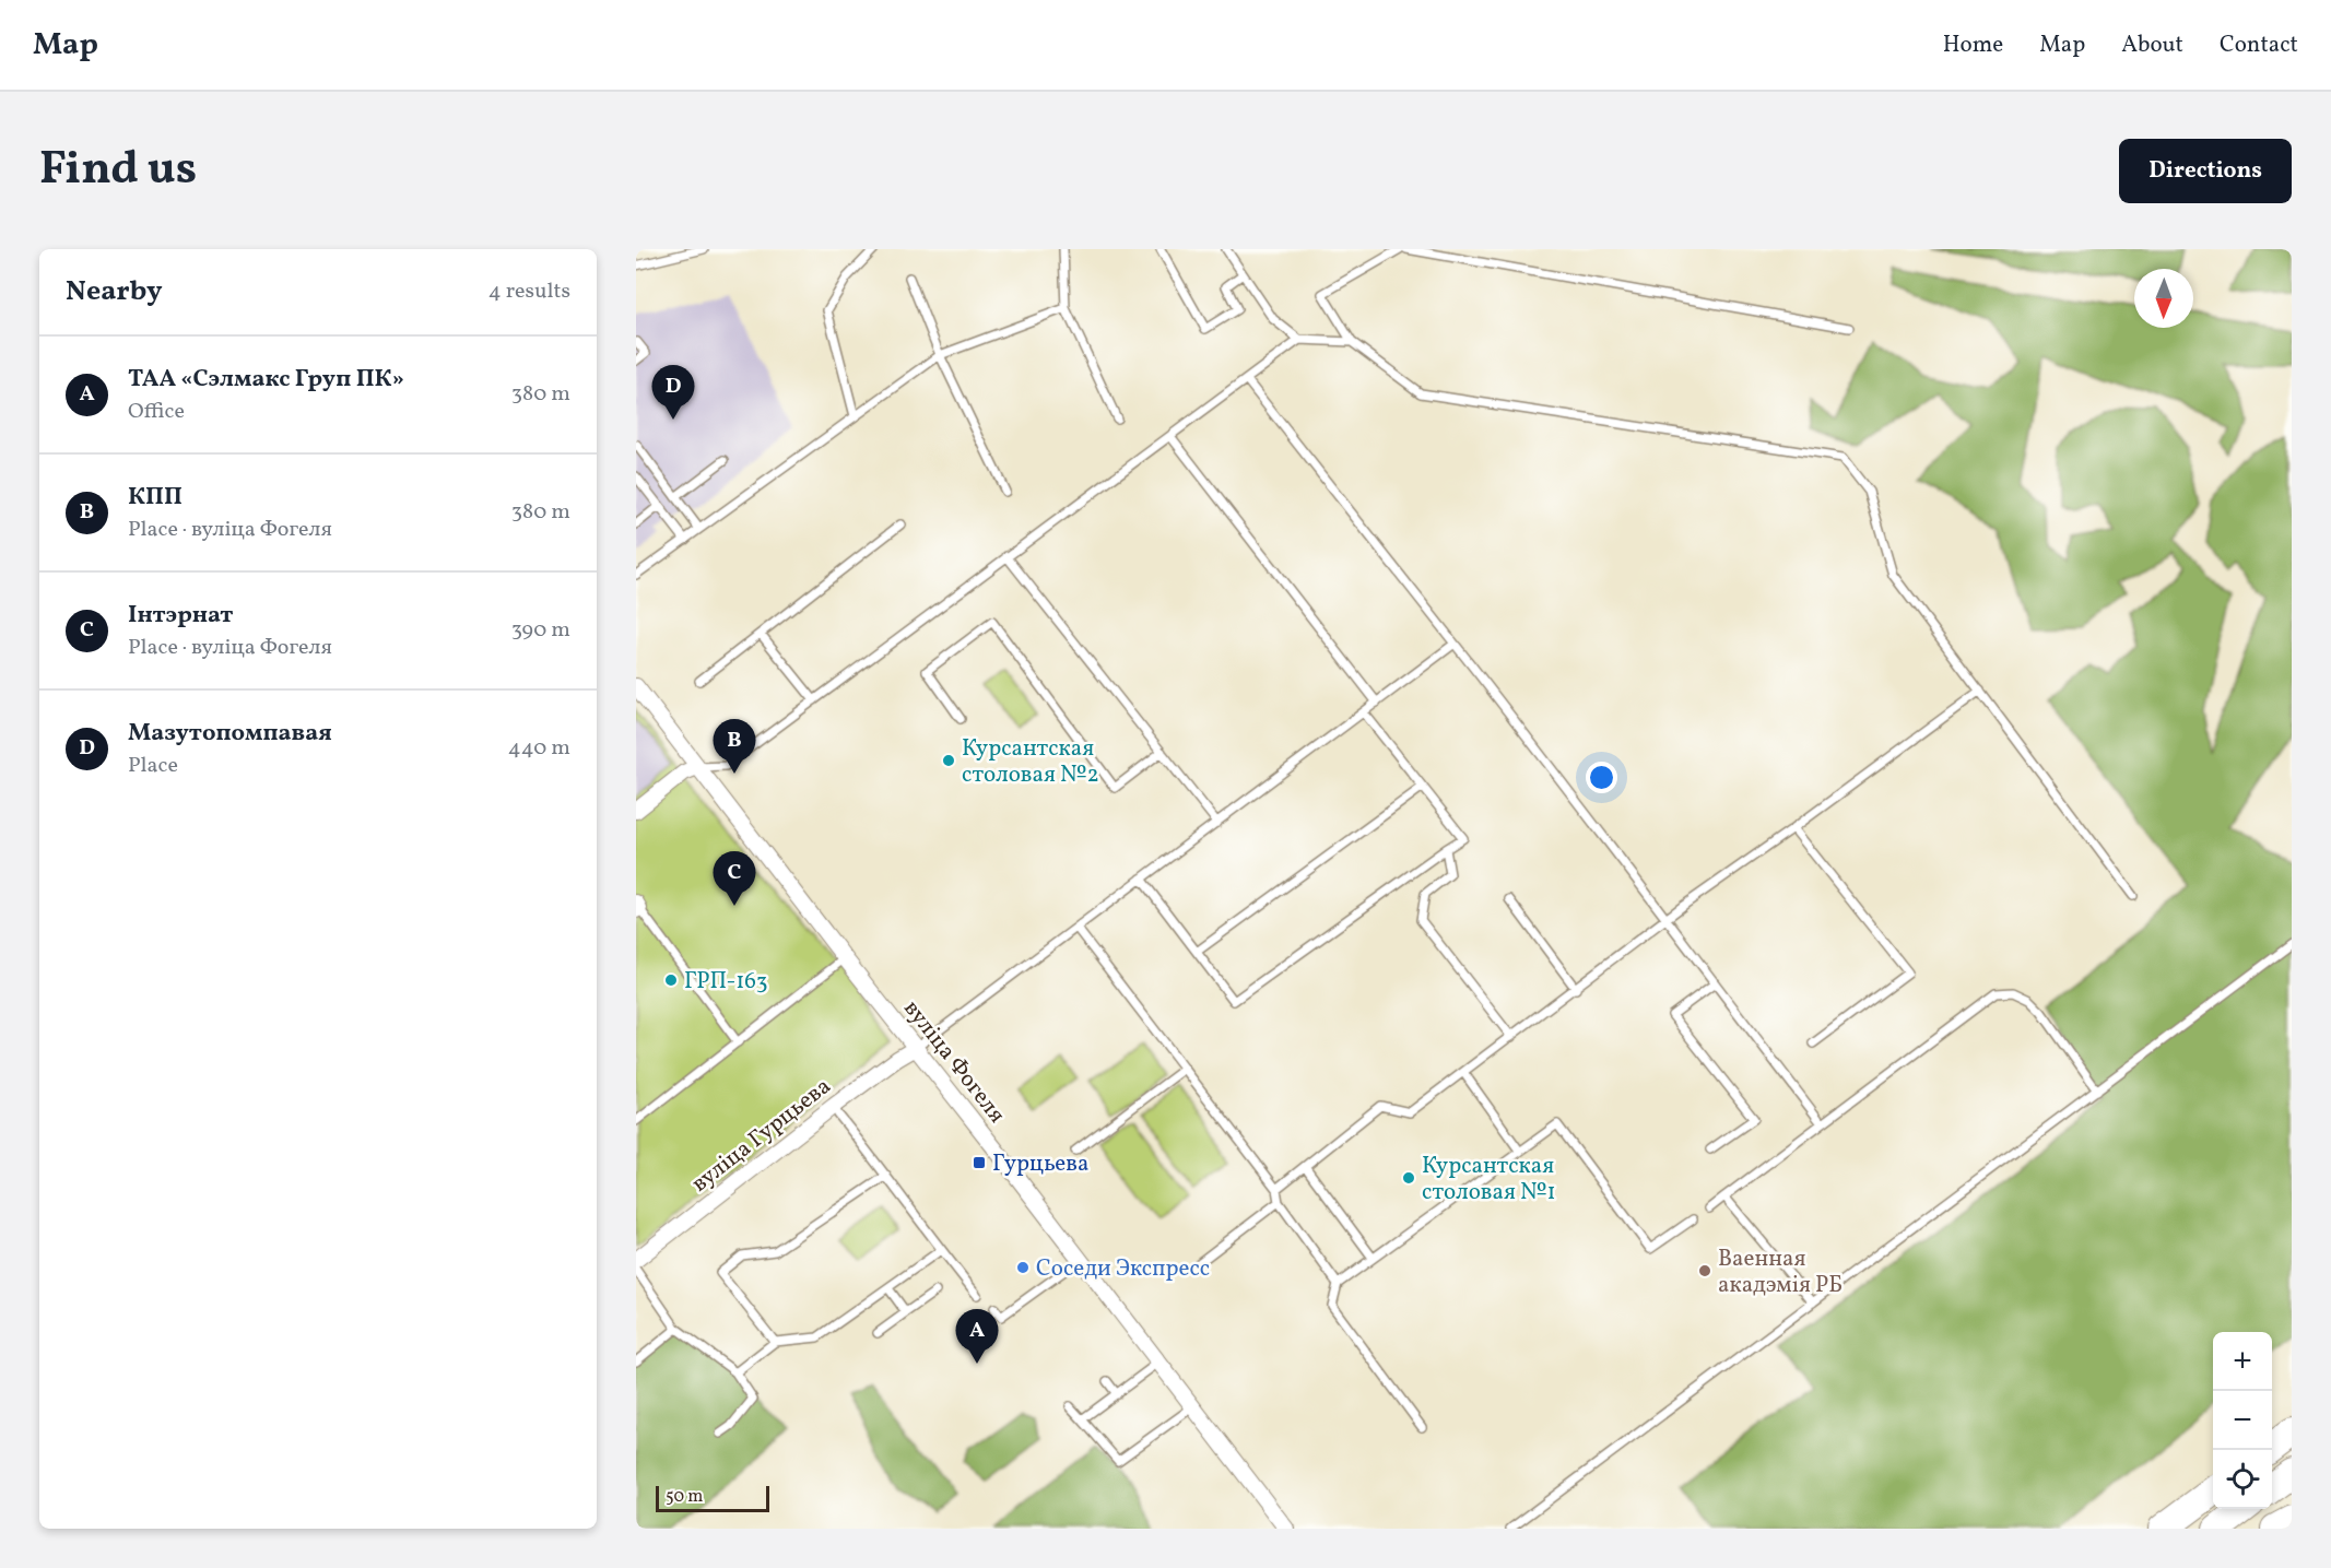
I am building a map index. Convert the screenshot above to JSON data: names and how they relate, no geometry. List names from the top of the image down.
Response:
{
  "streets": {
    "street": ["вуліца Фогеля", "вуліца Гурцьева"]
  },
  "crossings": [
    ["вуліца Фогеля", "вуліца Гурцьева"]
  ],
  "places": {
    "other": [
      "Курсантская столовая №2",
      "ГРП-163",
      "Курсантская столовая №1",
      "Соседи Экспресс",
      "Ваенная акадэмія РБ"
    ],
    "transit": ["Гурцьева"]
  },
  "scale_bar": "50 m",
  "north": "bottom",
  "page": {
    "header": "Map",
    "nav": [
      "Home",
      "Map",
      "About",
      "Contact"
    ],
    "title": "Find us",
    "buttons": "Directions",
    "heading": ["Nearby", "4 results"],
    "list": [
      {
        "mark": "A",
        "name": "ТАА «Сэлмакс Груп ПК»",
        "note": "Office",
        "value": "380 m"
      },
      {
        "mark": "B",
        "name": "КПП",
        "note": "Place · вуліца Фогеля",
        "value": "380 m"
      },
      {
        "mark": "C",
        "name": "Інтэрнат",
        "note": "Place · вуліца Фогеля",
        "value": "390 m"
      },
      {
        "mark": "D",
        "name": "Мазутопомпавая",
        "note": "Place",
        "value": "440 m"
      }
    ],
    "pins": [
      "D",
      "B",
      "C",
      "A"
    ],
    "map_buttons": ["+", "−"],
    "scale": "50 m"
  }
}
